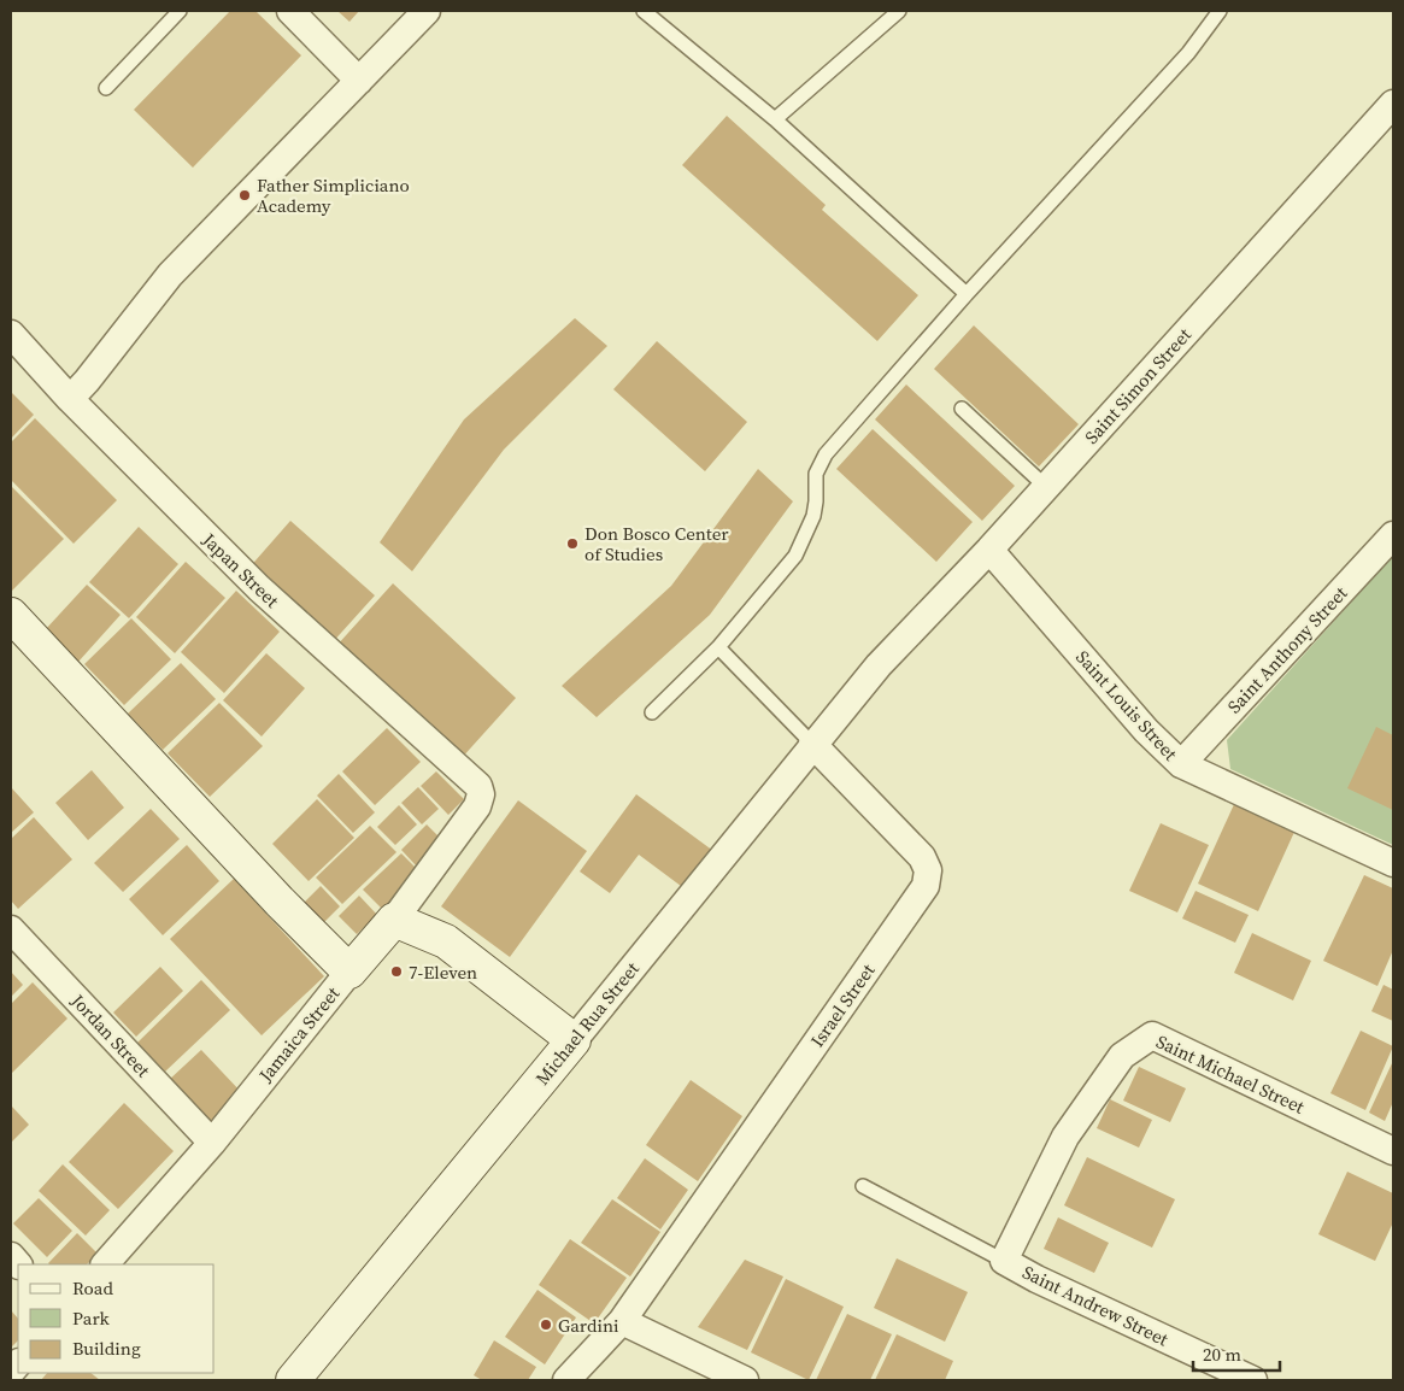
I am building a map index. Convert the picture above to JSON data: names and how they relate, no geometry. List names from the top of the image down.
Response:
{
  "streets": {
    "main road": ["Michael Rua Street", "Jamaica Street"],
    "street": [
      "Saint Simon Street",
      "Japan Street",
      "Saint Anthony Street",
      "Saint Louis Street",
      "Israel Street",
      "Jordan Street",
      "Saint Michael Street",
      "Saint Andrew Street"
    ]
  },
  "crossings": [
    ["Saint Simon Street", "Saint Louis Street"],
    ["Saint Simon Street", "Michael Rua Street"],
    ["Japan Street", "Jamaica Street"],
    ["Saint Anthony Street", "Saint Louis Street"],
    ["Israel Street", "Michael Rua Street"],
    ["Jamaica Street", "Jordan Street"],
    ["Saint Michael Street", "Saint Andrew Street"]
  ],
  "places": [
    "Father Simpliciano Academy",
    "Don Bosco Center of Studies",
    "7-Eleven",
    "Gardini"
  ],
  "legend": ["Road", "Park", "Building"],
  "scale_bar": "20 m"
}
